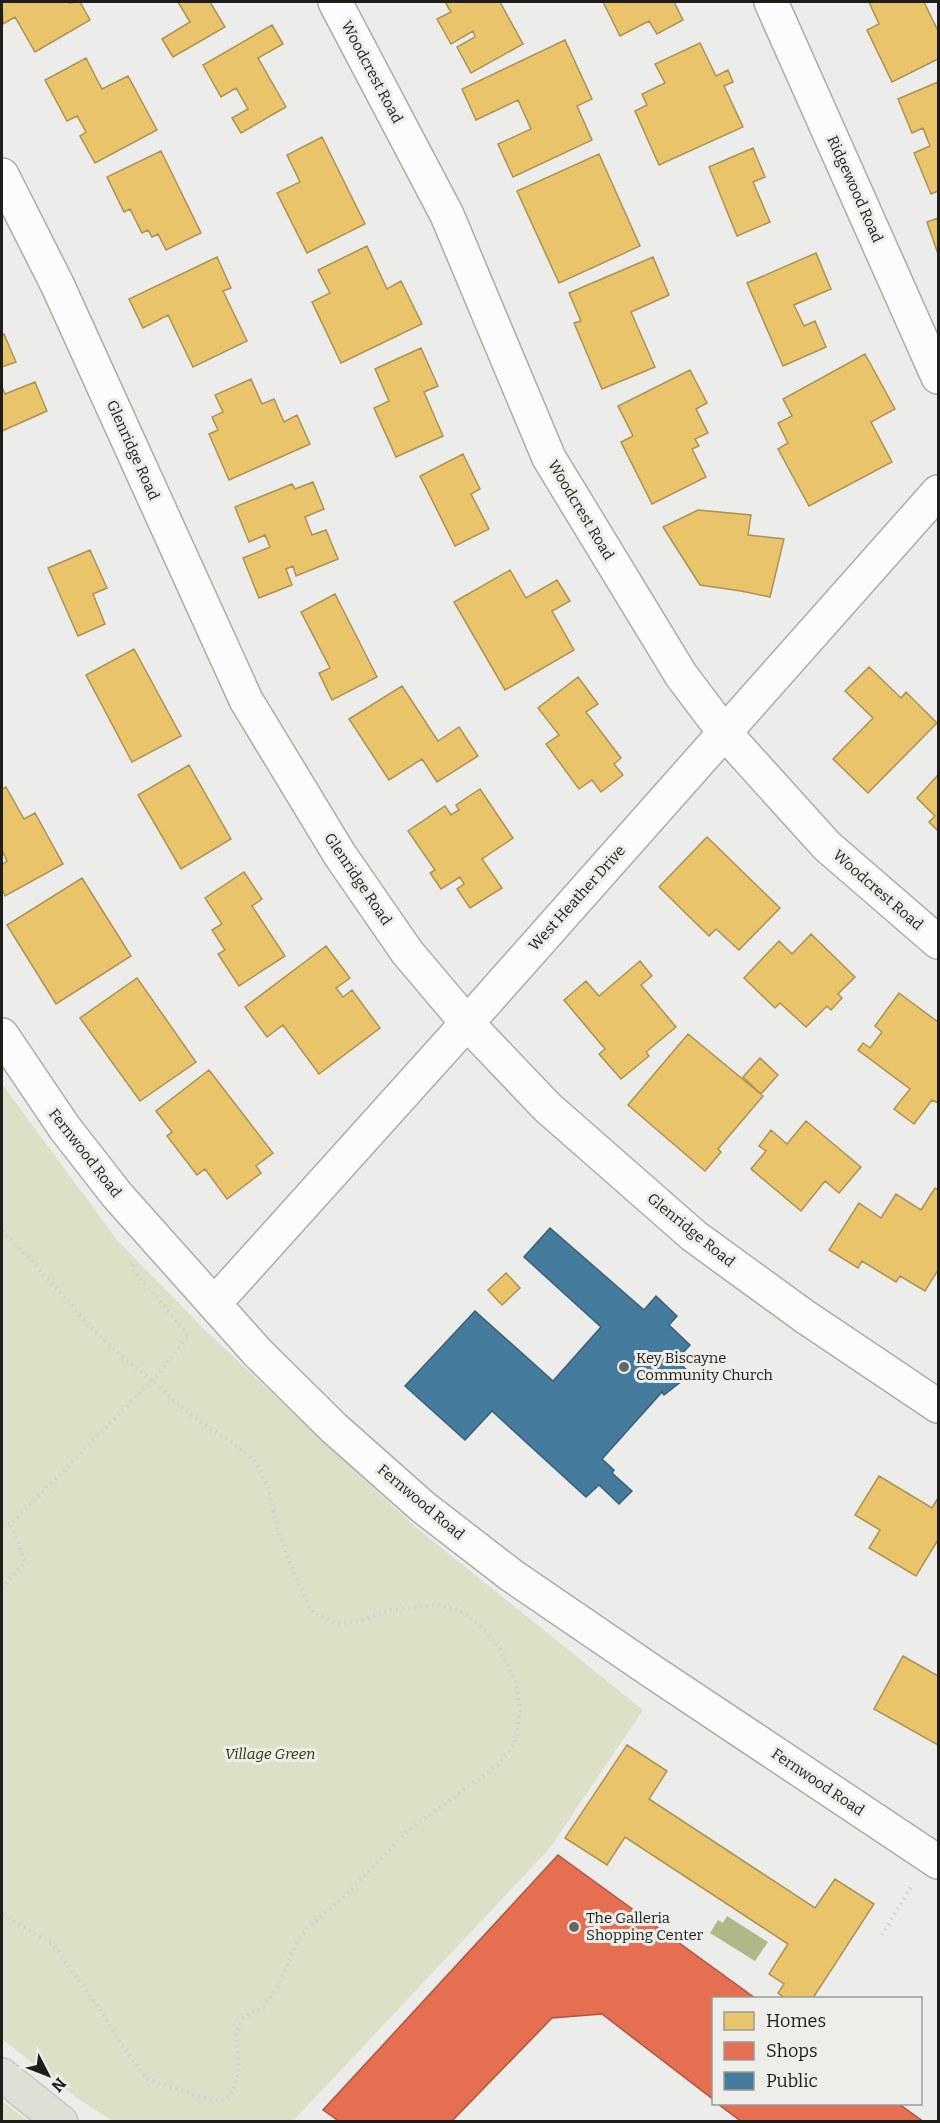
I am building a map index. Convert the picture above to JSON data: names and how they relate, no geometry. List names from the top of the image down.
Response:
{
  "streets": {
    "street": [
      "Woodcrest Road",
      "Ridgewood Road",
      "Glenridge Road",
      "West Heather Drive",
      "Fernwood Road"
    ]
  },
  "crossings": [
    ["Woodcrest Road", "West Heather Drive"],
    ["Glenridge Road", "West Heather Drive"],
    ["West Heather Drive", "Fernwood Road"]
  ],
  "parks": ["Village Green"],
  "places": ["Key Biscayne Community Church", "The Galleria Shopping Center"],
  "legend": ["Homes", "Shops", "Public"],
  "north": "bottom right"
}
